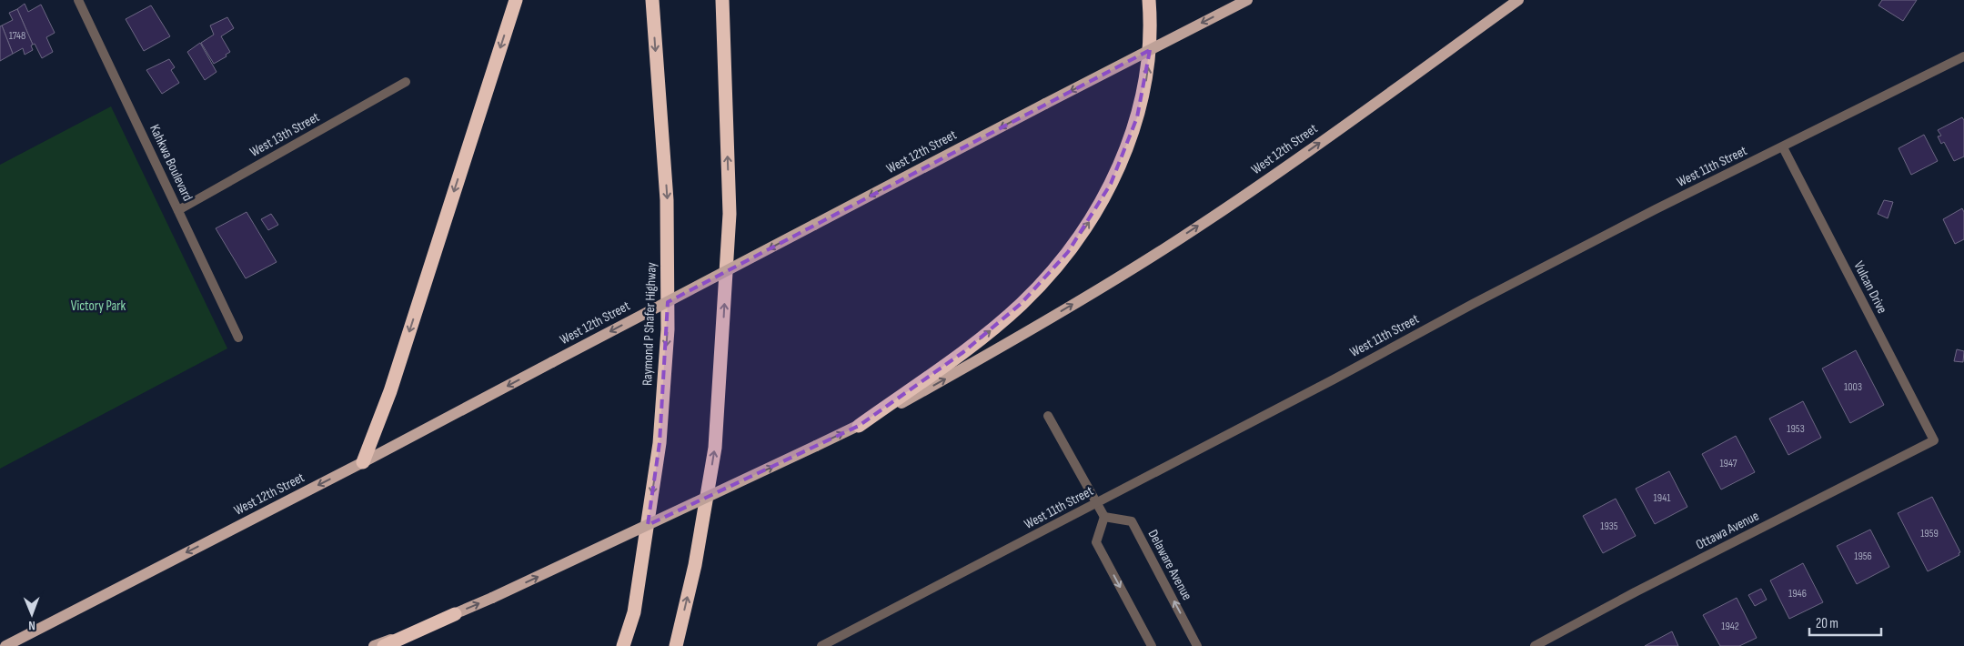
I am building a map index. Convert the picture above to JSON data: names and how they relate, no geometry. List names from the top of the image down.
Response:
{
  "streets": {
    "highway": ["Raymond P Shafer Highway"],
    "main road": ["West 12th Street"],
    "street": [
      "West 13th Street",
      "Kahkwa Boulevard",
      "West 11th Street",
      "Vulcan Drive",
      "Ottawa Avenue",
      "Delaware Avenue"
    ]
  },
  "crossings": [
    ["West 13th Street", "Kahkwa Boulevard"],
    ["West 11th Street", "Vulcan Drive"],
    ["Vulcan Drive", "Ottawa Avenue"]
  ],
  "parks": ["Victory Park"],
  "house_numbers": [
    "1748",
    "1003",
    "1953",
    "1947",
    "1941",
    "1935",
    "1959",
    "1956",
    "1946",
    "1942"
  ],
  "scale_bar": "20 m",
  "north": "bottom"
}
